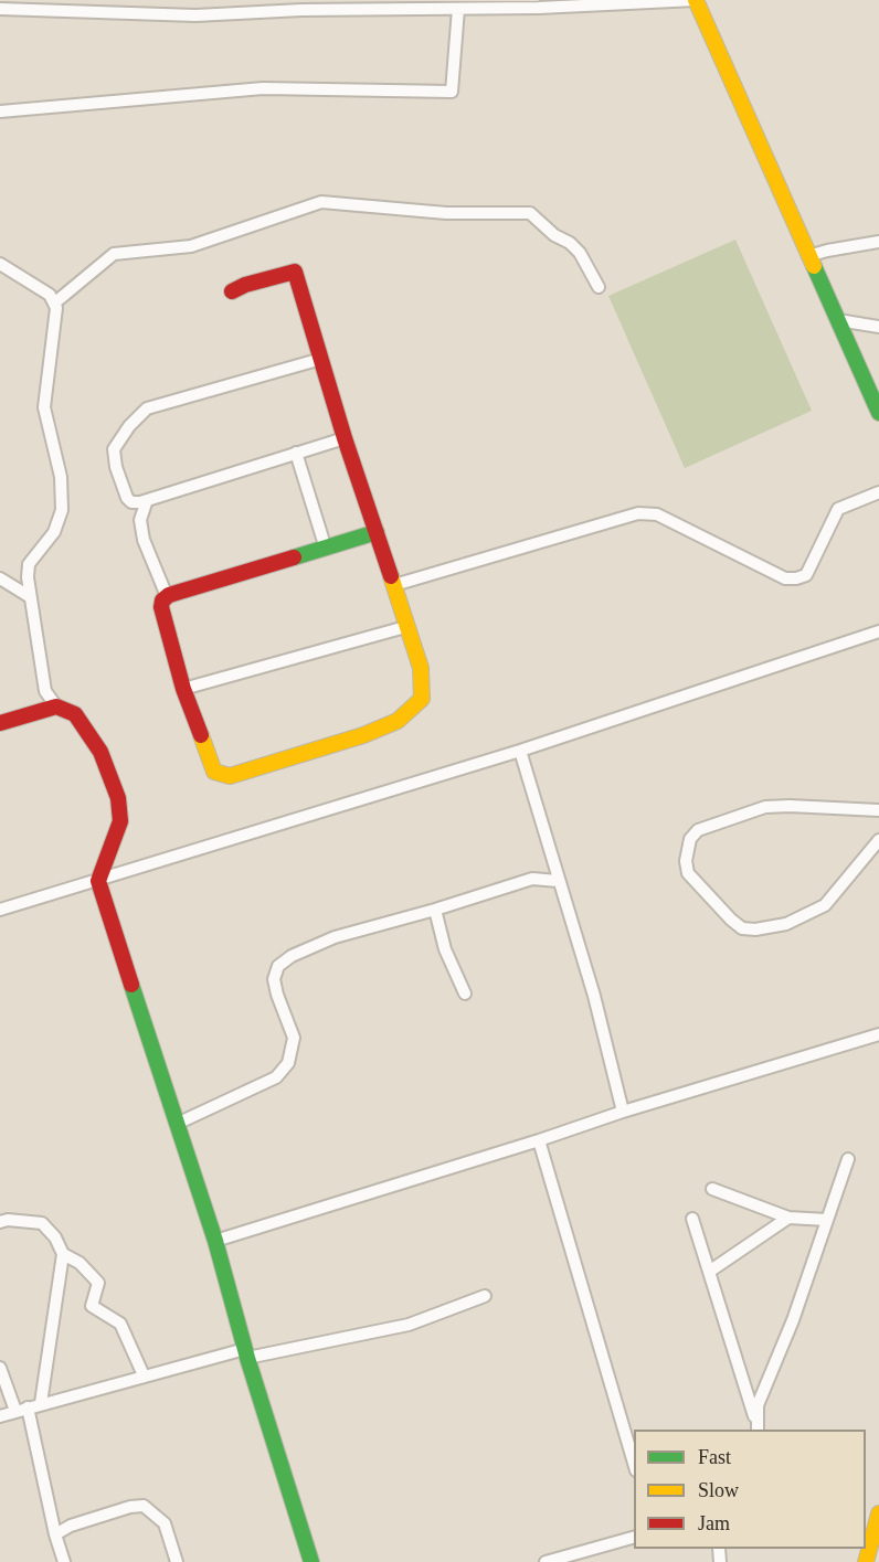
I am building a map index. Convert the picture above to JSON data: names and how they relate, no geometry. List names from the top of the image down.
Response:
{
  "legend": ["Fast", "Slow", "Jam"]
}
